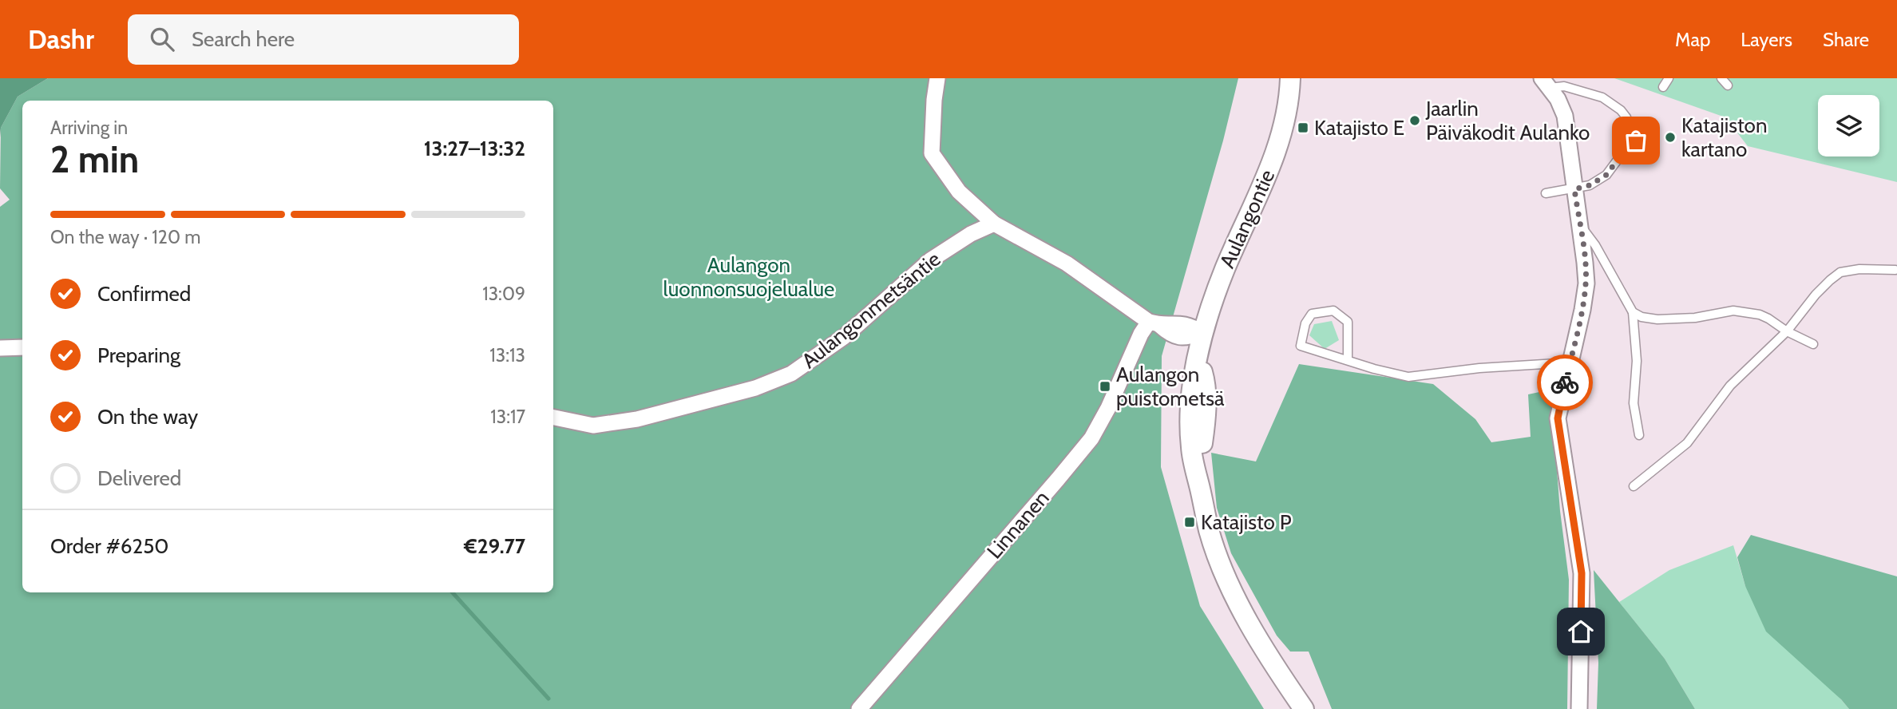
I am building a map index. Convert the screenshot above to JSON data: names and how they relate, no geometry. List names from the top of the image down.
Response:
{
  "streets": {
    "street": ["Aulangontie", "Aulangonmetsäntie", "Linnanen"]
  },
  "parks": ["Aulangon luonnonsuojelualue"],
  "places": {
    "other": ["Jaarlin Päiväkodit Aulanko", "Katajiston kartano"],
    "transit": ["Katajisto E", "Aulangon puistometsä", "Katajisto P"]
  },
  "page": {
    "header": "Dashr",
    "search": "Search here",
    "nav": ["Map", "Layers", "Share"],
    "heading": ["2 min", "Arriving in", "13:27–13:32"],
    "panel": ["Order #6250", "€29.77"],
    "bar": "On the way · 120 m",
    "list": [
      ["Confirmed", "13:09"],
      ["Preparing", "13:13"],
      ["On the way", "13:17"],
      "Delivered"
    ]
  }
}
